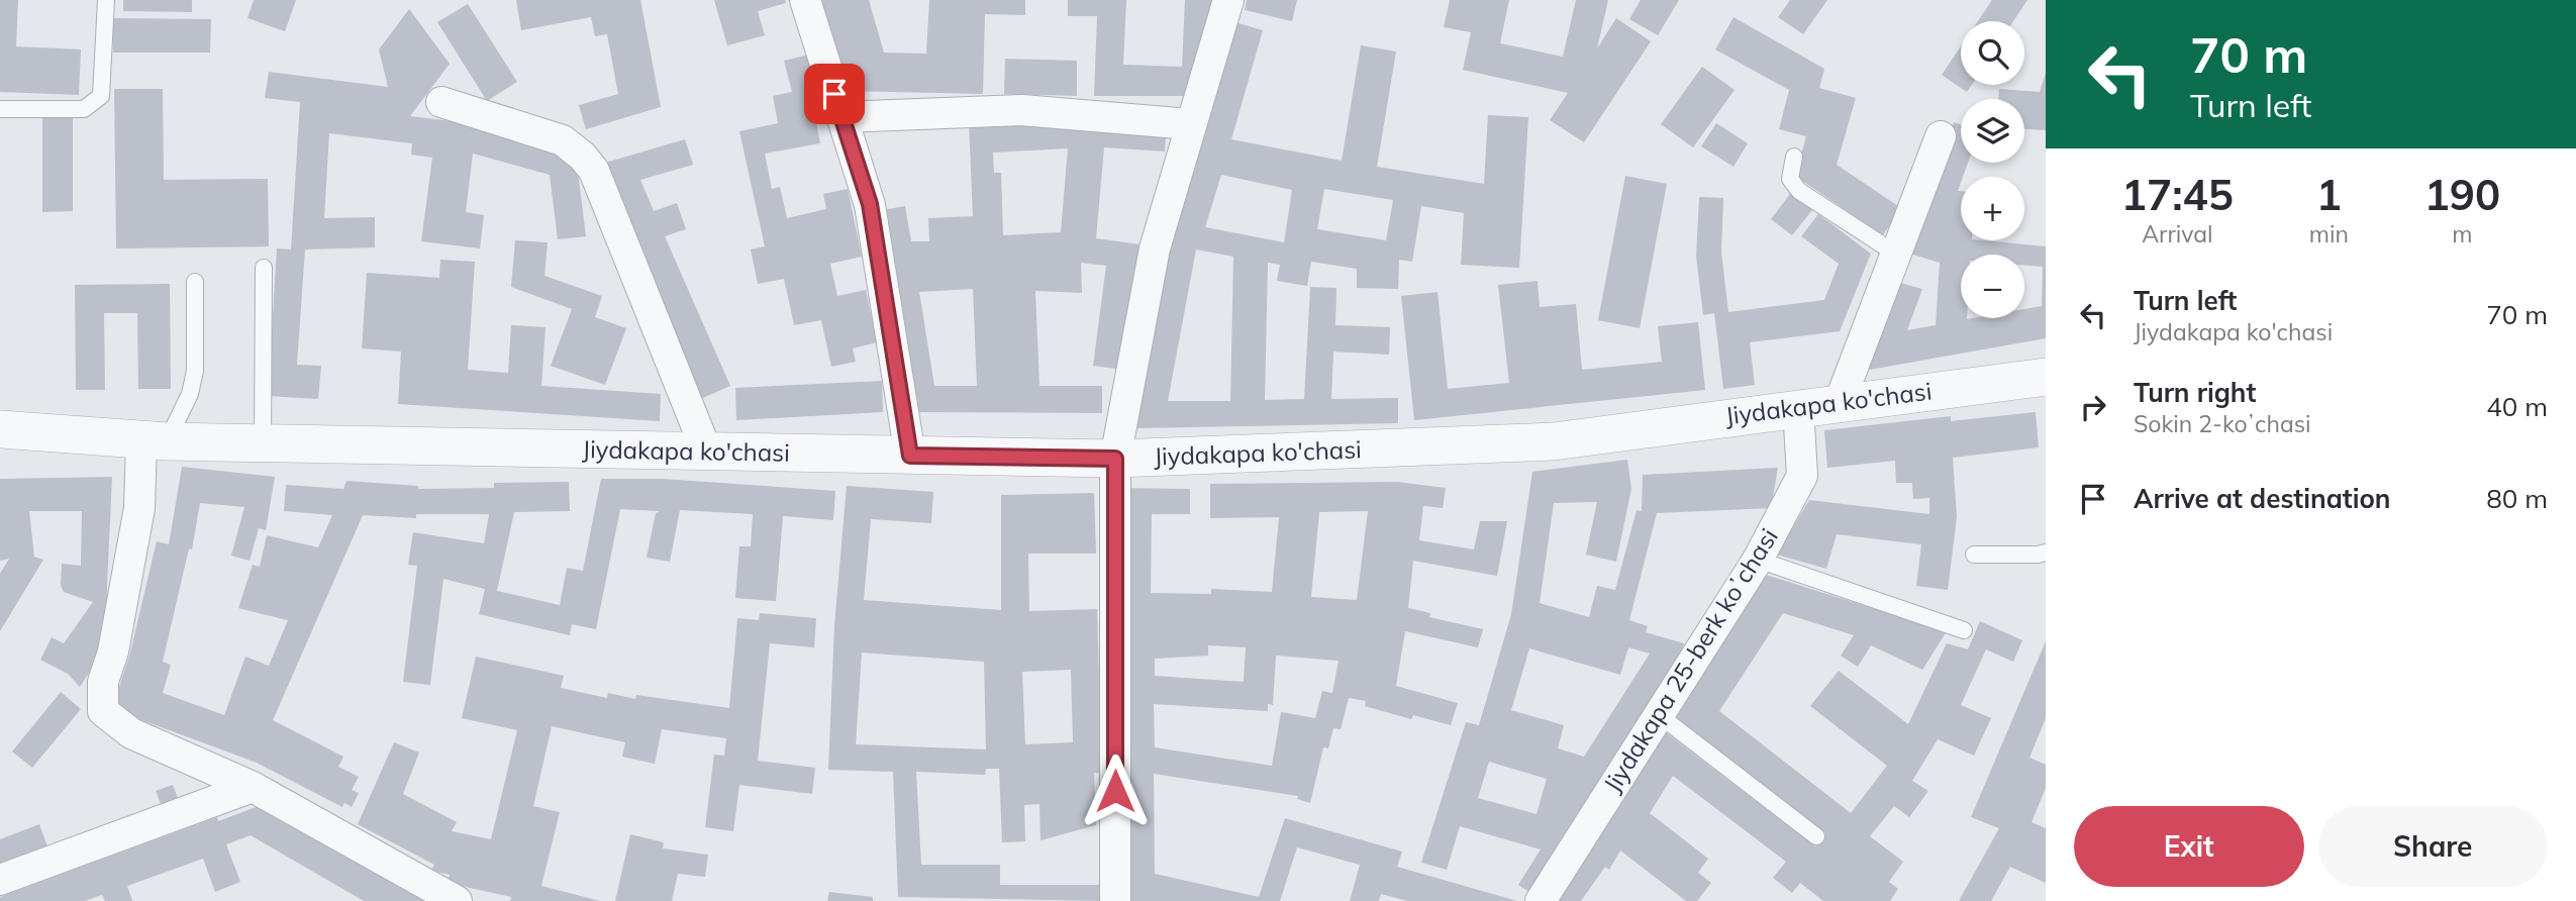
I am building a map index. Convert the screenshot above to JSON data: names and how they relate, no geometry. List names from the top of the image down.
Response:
{
  "streets": {
    "street": ["Jiydakapa ko'chasi", "Jiydakapa 25-berk koʼchasi"]
  },
  "crossings": [
    ["Jiydakapa ko'chasi", "Jiydakapa 25-berk koʼchasi"]
  ],
  "page": {
    "turn": ["70 m", "Turn left"],
    "map_buttons": ["+", "−"],
    "eta": [
      "17:45",
      "Arrival",
      "1",
      "min",
      "190",
      "m"
    ],
    "list": [
      {
        "name": "Turn left",
        "note": "Jiydakapa ko'chasi",
        "value": "70 m"
      },
      {
        "name": "Turn right",
        "note": "Sokin 2-koʼchasi",
        "value": "40 m"
      },
      {
        "name": "Arrive at destination",
        "value": "80 m"
      }
    ],
    "buttons": ["Exit", "Share"]
  }
}
